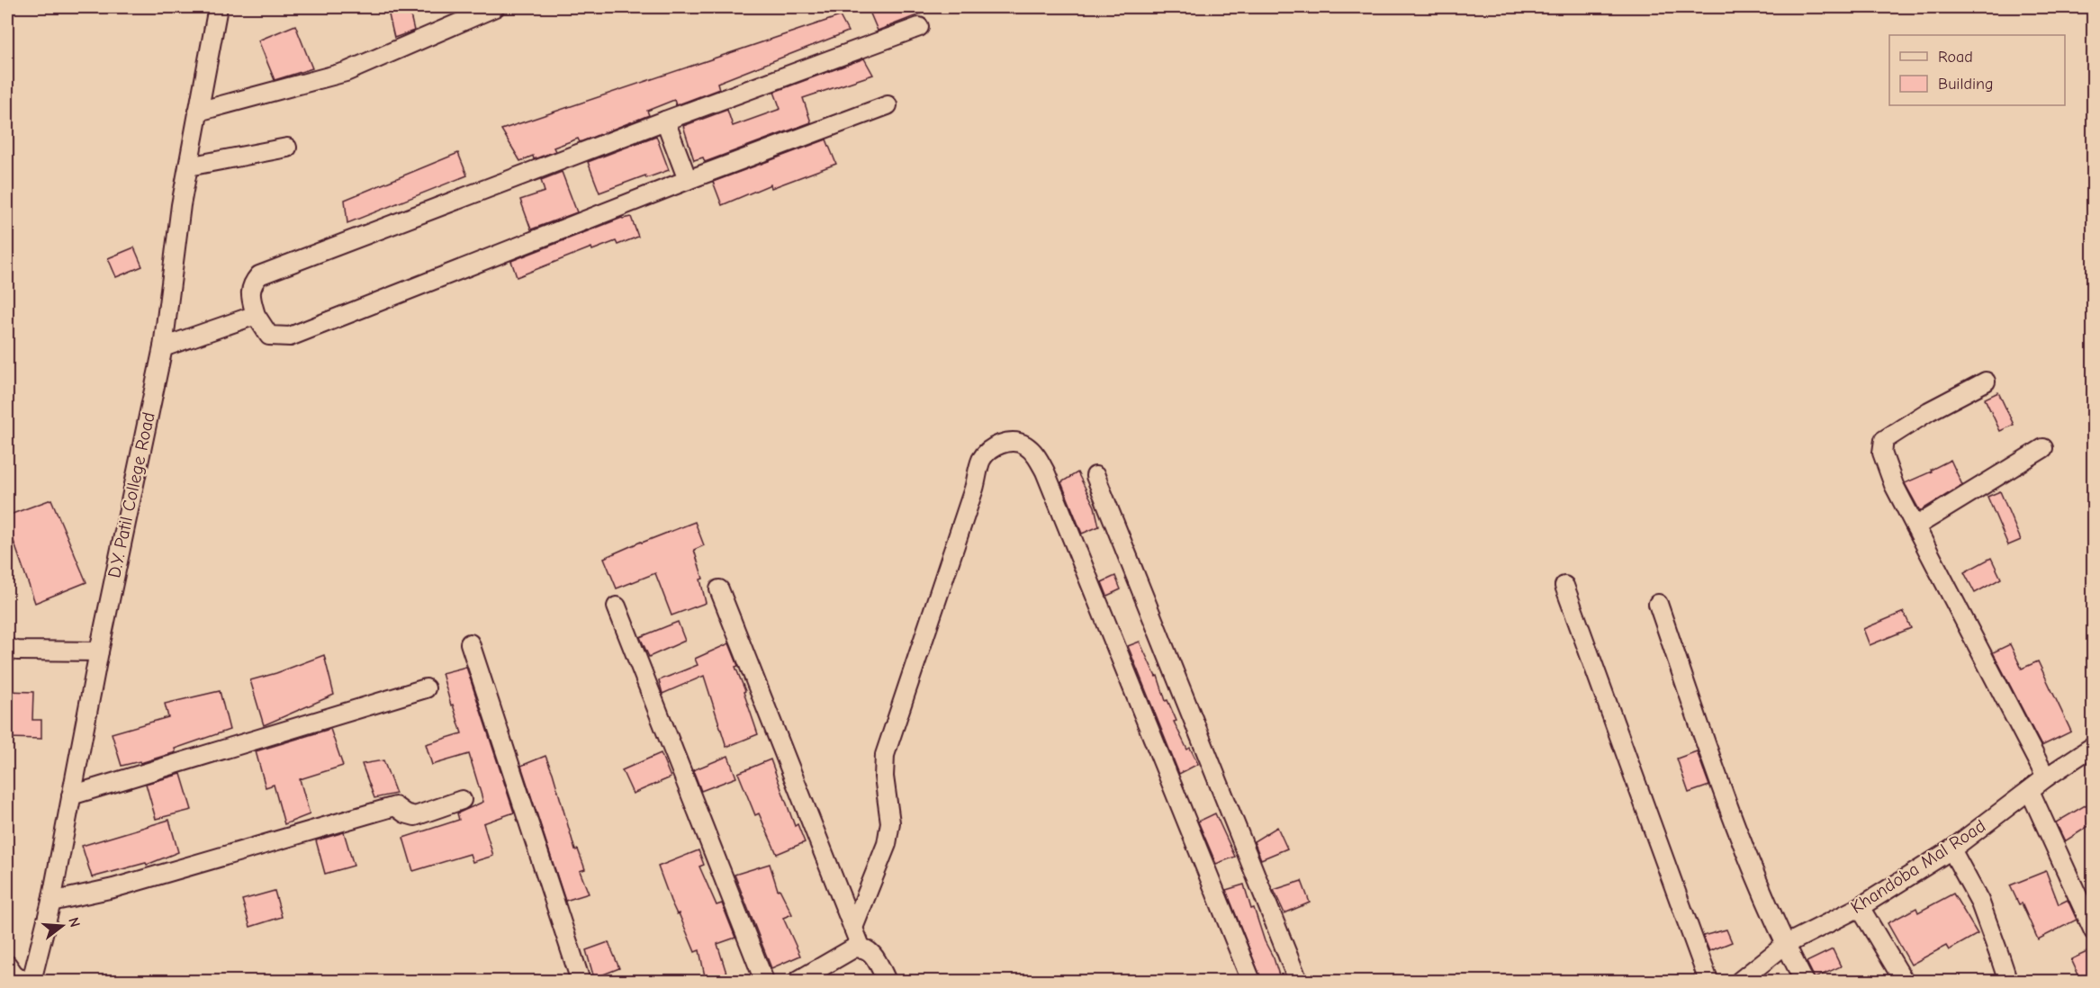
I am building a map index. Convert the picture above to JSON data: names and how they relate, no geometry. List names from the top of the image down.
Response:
{
  "streets": {
    "street": ["D.Y. Patil College Road", "Khandoba Mal Road"]
  },
  "legend": ["Road", "Building"],
  "north": "right"
}
